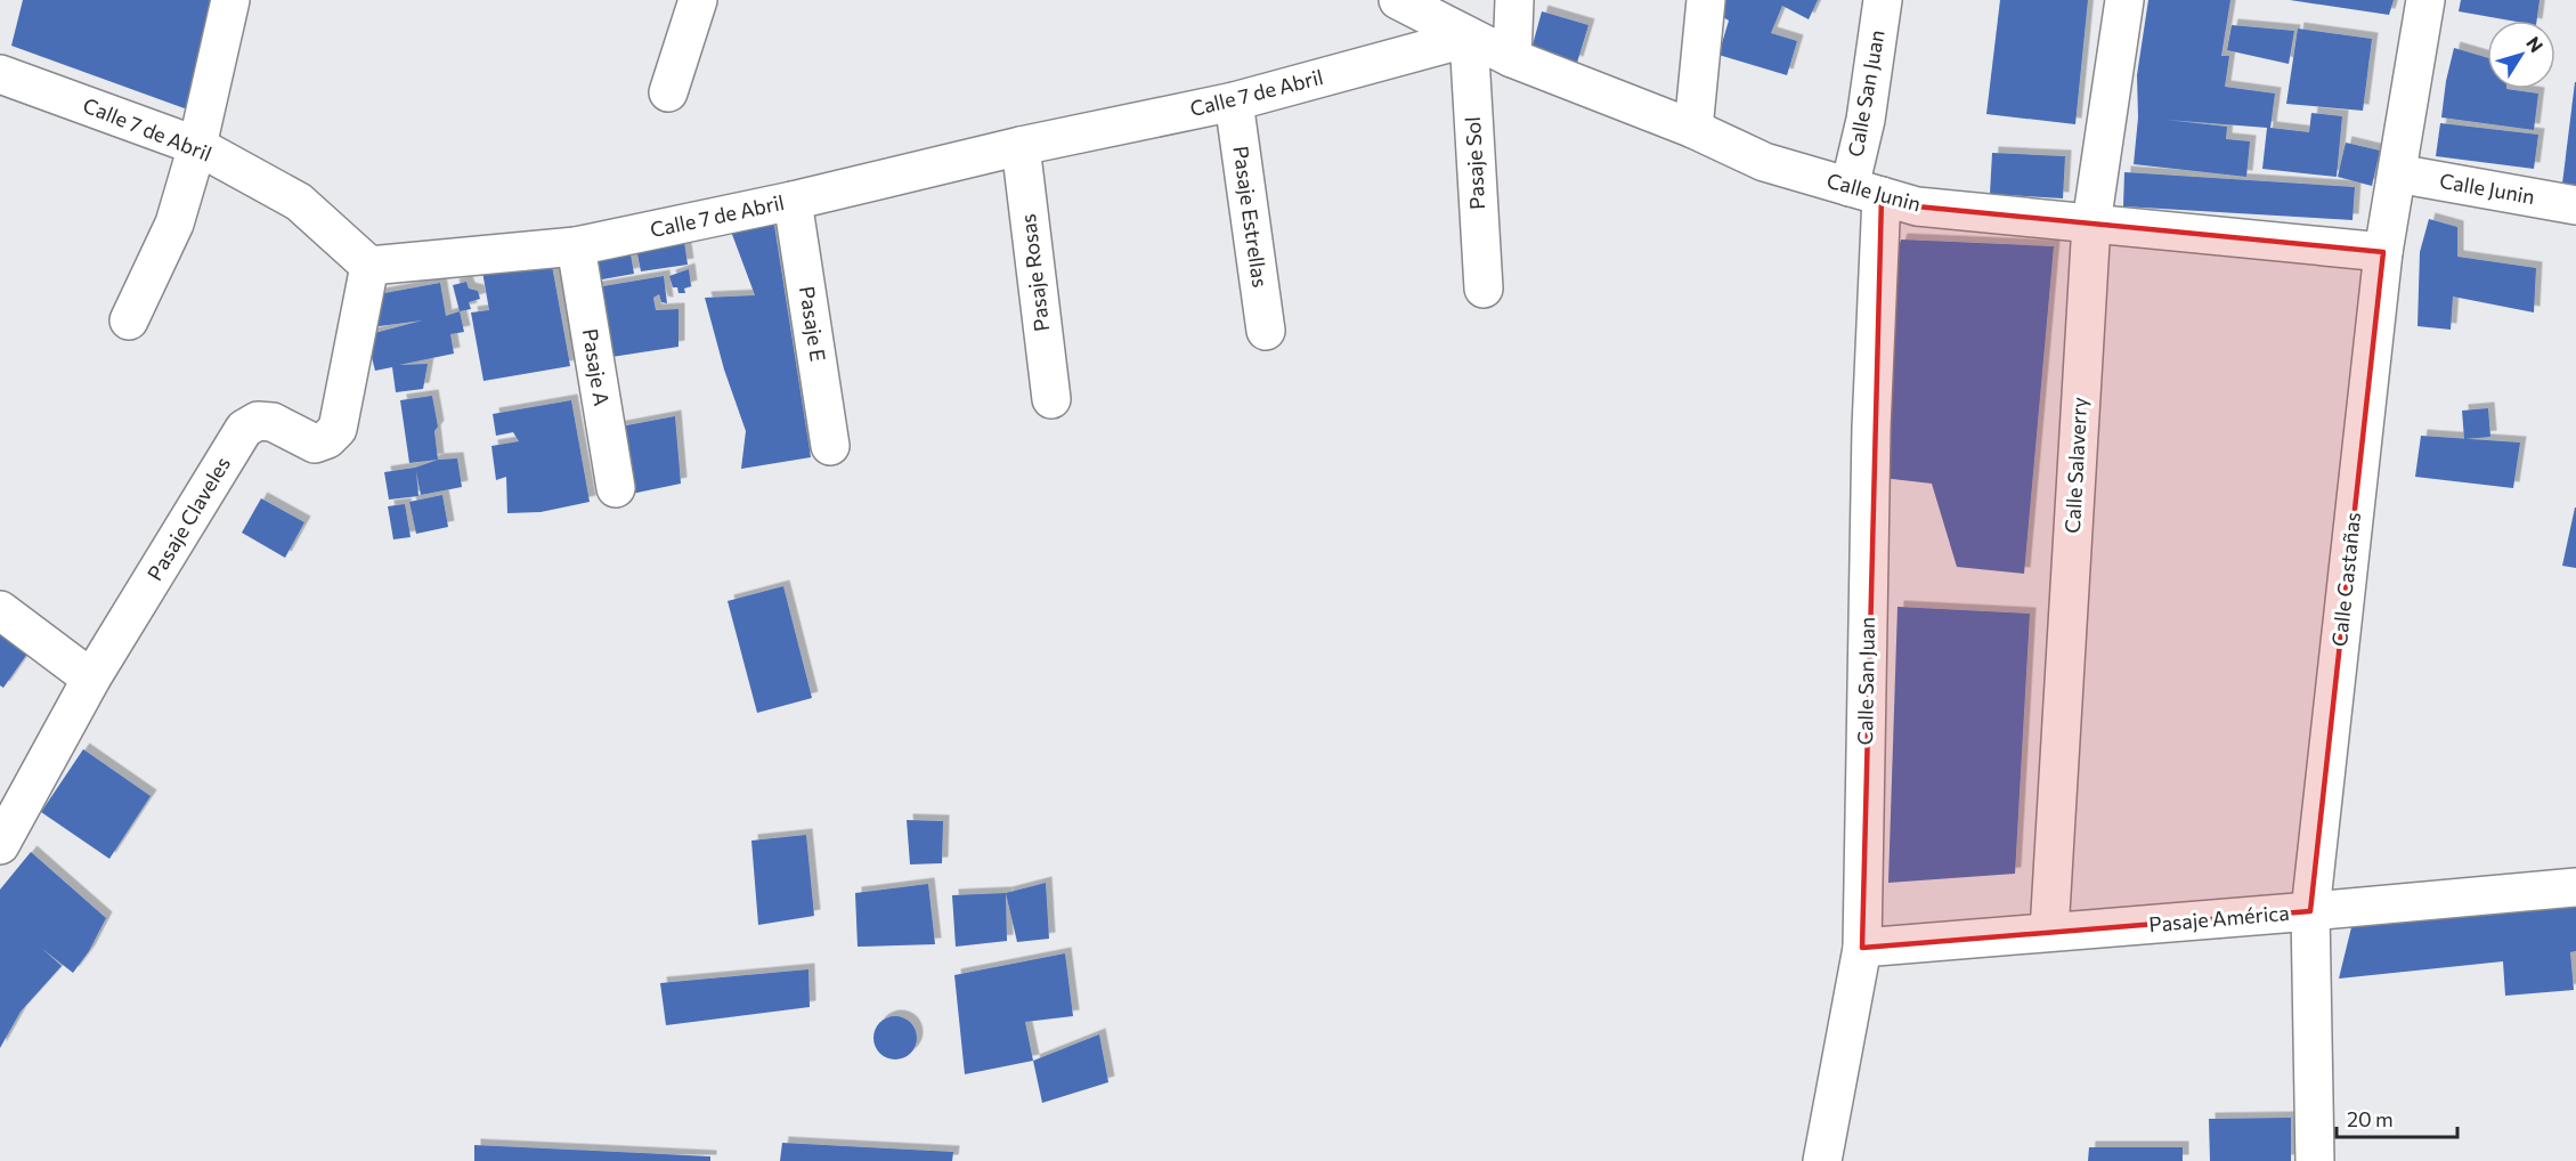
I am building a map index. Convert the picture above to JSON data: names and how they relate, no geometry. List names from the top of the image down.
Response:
{
  "streets": {
    "street": [
      "Calle 7 de Abril",
      "Calle San Juan",
      "Pasaje Sol",
      "Calle Junin",
      "Pasaje Estrellas",
      "Pasaje Rosas",
      "Pasaje E",
      "Pasaje A",
      "Calle Salaverry",
      "Pasaje Claveles",
      "Calle Castañas",
      "Pasaje América"
    ]
  },
  "crossings": [
    ["Calle 7 de Abril", "Pasaje Sol"],
    ["Calle 7 de Abril", "Calle Junin"],
    ["Calle 7 de Abril", "Pasaje Estrellas"],
    ["Calle 7 de Abril", "Pasaje Rosas"],
    ["Calle 7 de Abril", "Pasaje E"],
    ["Calle 7 de Abril", "Pasaje A"],
    ["Calle 7 de Abril", "Pasaje Claveles"],
    ["Calle San Juan", "Calle Junin"],
    ["Calle San Juan", "Pasaje América"],
    ["Pasaje Sol", "Calle Junin"],
    ["Calle Junin", "Calle Salaverry"],
    ["Calle Junin", "Calle Castañas"],
    ["Calle Salaverry", "Pasaje América"],
    ["Calle Castañas", "Pasaje América"]
  ],
  "scale_bar": "20 m",
  "north": "top right"
}
